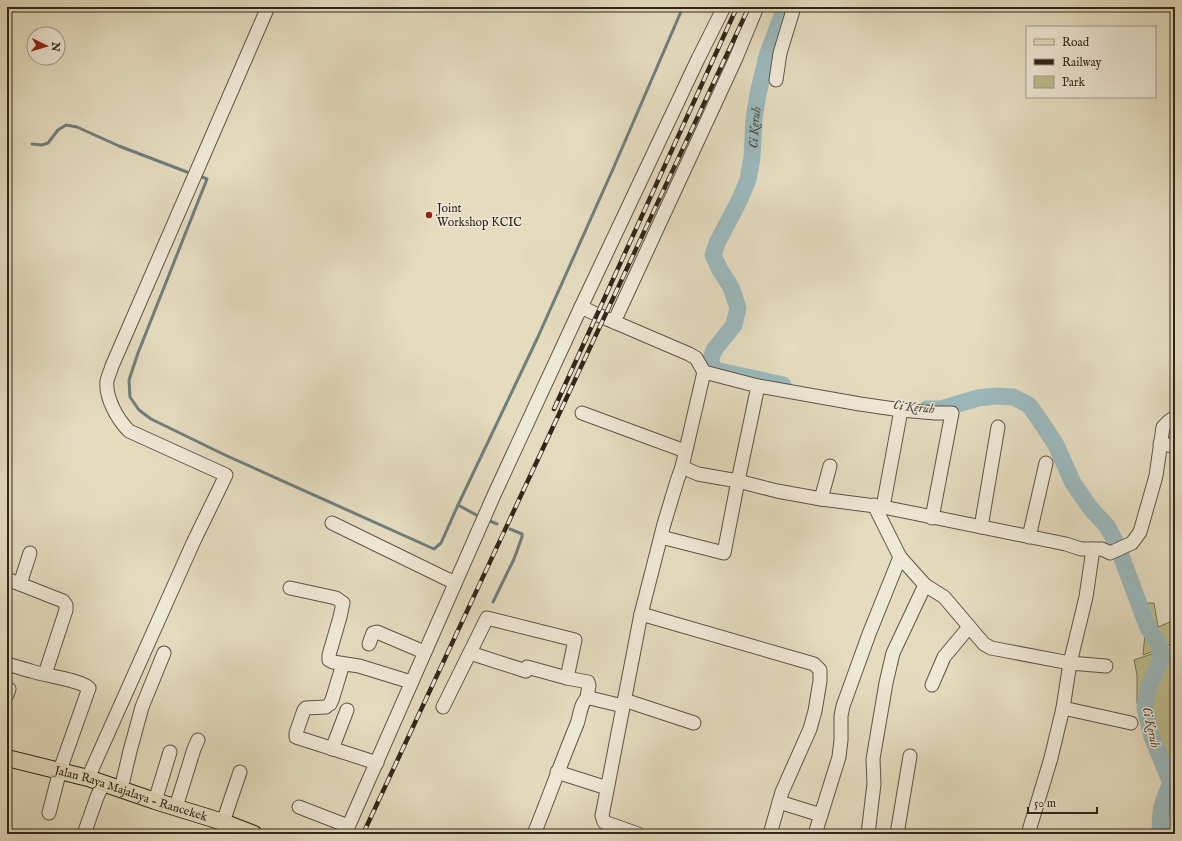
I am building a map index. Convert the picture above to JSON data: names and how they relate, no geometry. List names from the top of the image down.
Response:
{
  "streets": {
    "main road": ["Jalan Raya Majalaya - Rancekek"]
  },
  "water": ["Ci Keruh"],
  "places": ["Joint Workshop KCIC"],
  "legend": ["Road", "Railway", "Park"],
  "scale_bar": "50 m",
  "north": "right"
}
